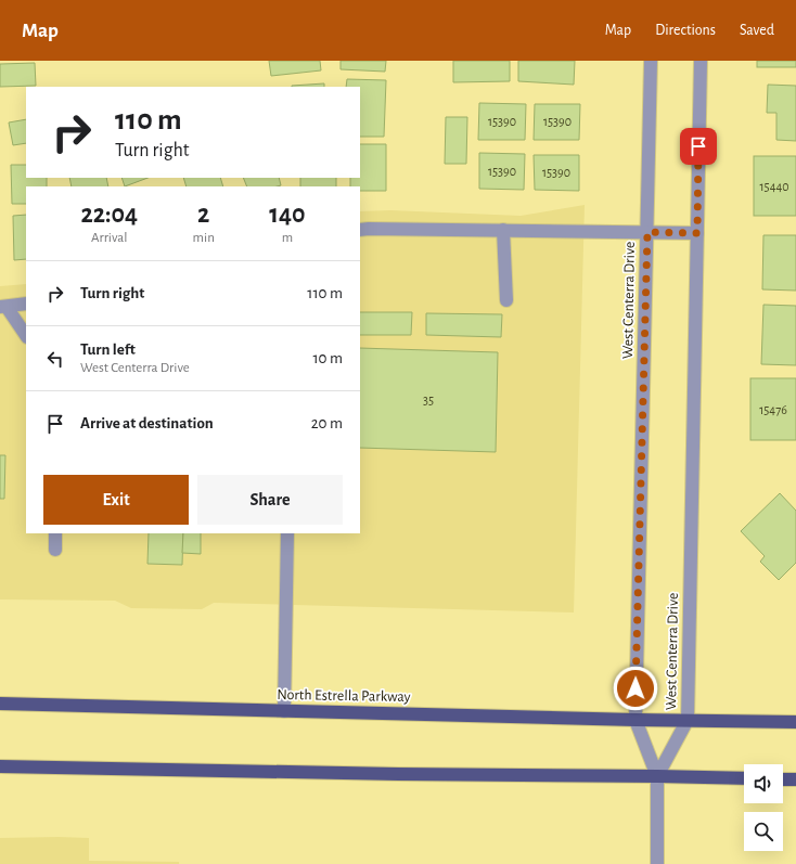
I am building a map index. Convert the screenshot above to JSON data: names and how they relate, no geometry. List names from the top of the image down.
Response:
{
  "streets": {
    "main road": ["North Estrella Parkway"],
    "street": ["West Centerra Drive"]
  },
  "crossings": [
    ["West Centerra Drive", "North Estrella Parkway"]
  ],
  "house_numbers": [
    "15390",
    "15390",
    "15390",
    "15390",
    "15440",
    "35",
    "15476"
  ],
  "page": {
    "header": "Map",
    "nav": ["Map", "Directions", "Saved"],
    "turn": ["110 m", "Turn right"],
    "eta": [
      "22:04",
      "Arrival",
      "2",
      "min",
      "140",
      "m"
    ],
    "list": [
      {
        "name": "Turn right",
        "value": "110 m"
      },
      {
        "name": "Turn left",
        "note": "West Centerra Drive",
        "value": "10 m"
      },
      {
        "name": "Arrive at destination",
        "value": "20 m"
      }
    ],
    "buttons": ["Exit", "Share"]
  }
}
